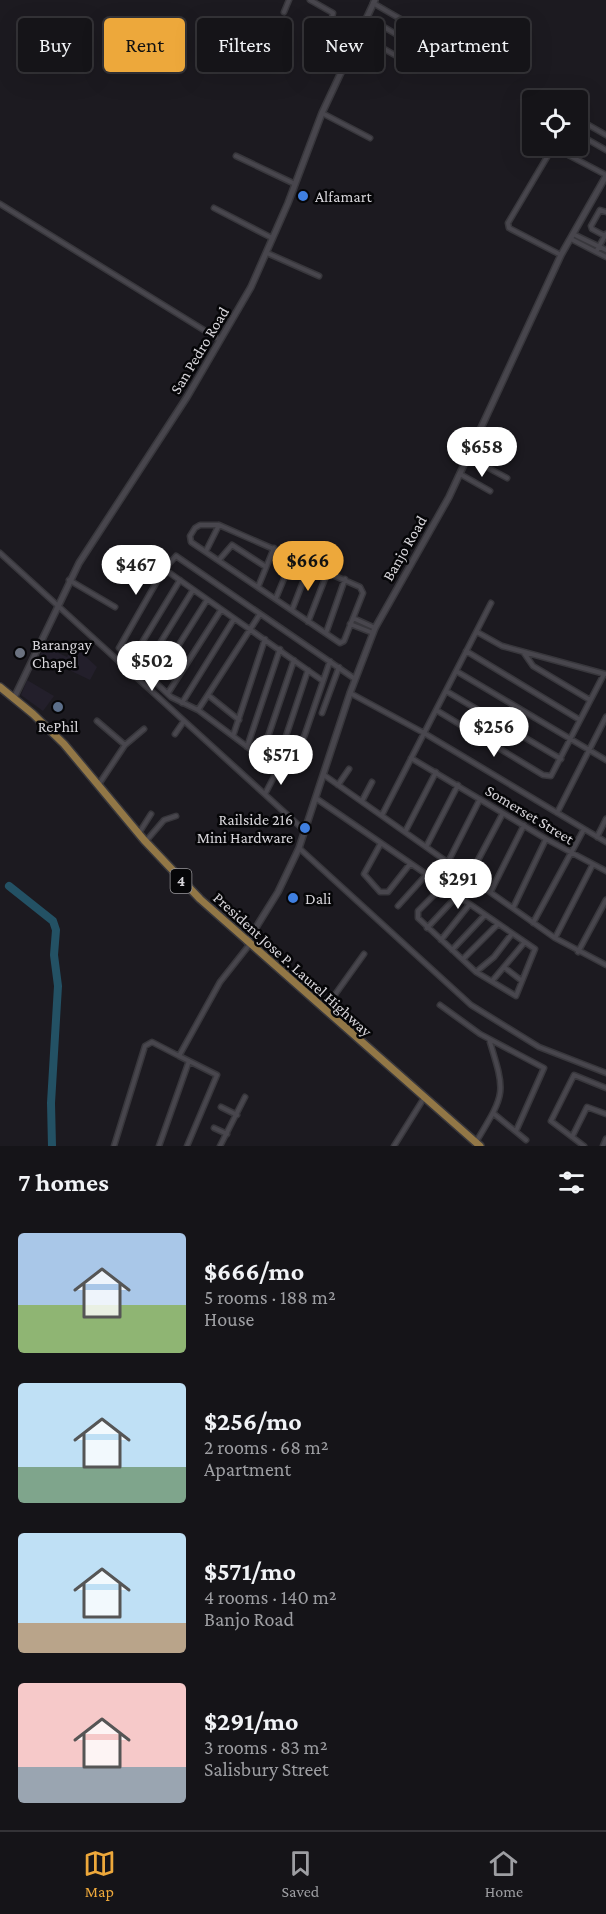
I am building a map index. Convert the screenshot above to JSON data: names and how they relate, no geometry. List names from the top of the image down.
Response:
{
  "streets": {
    "highway": ["4", "President Jose P. Laurel Highway"],
    "street": ["San Pedro Road", "Banjo Road", "Somerset Street"]
  },
  "crossings": [
    ["San Pedro Road", "President Jose P. Laurel Highway"],
    ["Banjo Road", "President Jose P. Laurel Highway"]
  ],
  "places": [
    "Alfamart",
    "Barangay Chapel",
    "RePhil",
    "Railside 216 Mini Hardware",
    "Dali"
  ],
  "page": {
    "chip": [
      "Buy",
      "Rent",
      "Filters",
      "New",
      "Apartment"
    ],
    "price": [
      "$658",
      "$666",
      "$467",
      "$502",
      "$256",
      "$571",
      "$291"
    ],
    "heading": "7 homes",
    "list": [
      {
        "name": "$666/mo",
        "note": "5 rooms · 188 m² · House"
      },
      {
        "name": "$256/mo",
        "note": "2 rooms · 68 m² · Apartment"
      },
      {
        "name": "$571/mo",
        "note": "4 rooms · 140 m² · Banjo Road"
      },
      {
        "name": "$291/mo",
        "note": "3 rooms · 83 m² · Salisbury Street"
      }
    ],
    "tabs": ["Map", "Saved", "Home"]
  }
}
